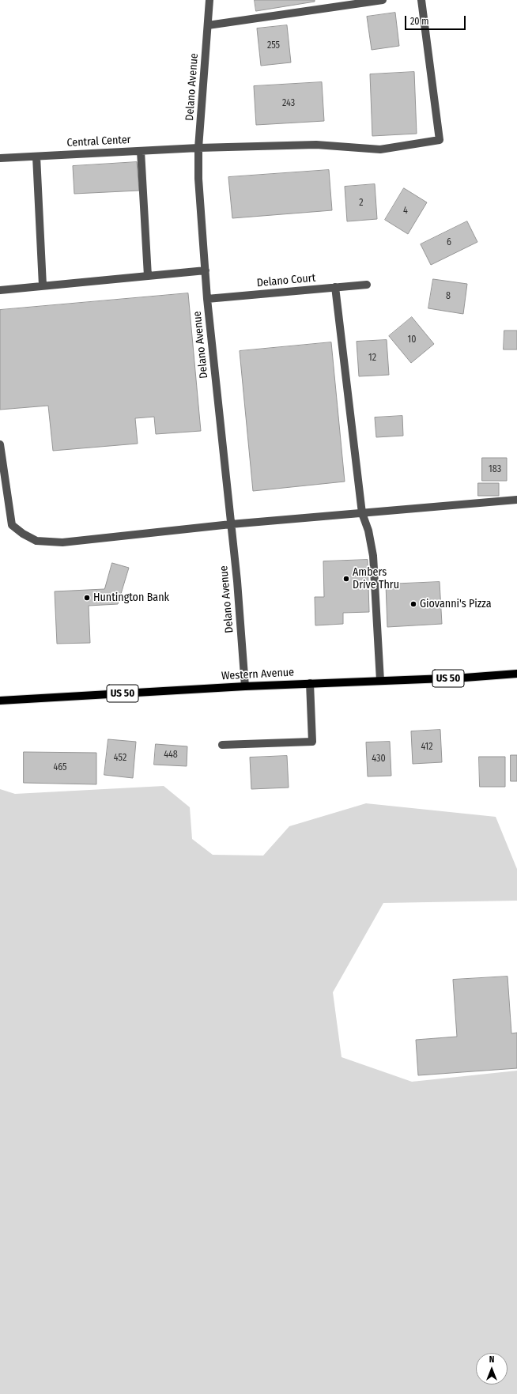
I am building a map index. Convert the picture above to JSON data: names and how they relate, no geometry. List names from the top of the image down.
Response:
{
  "streets": {
    "main road": ["Western Avenue", "US 50"],
    "street": ["Delano Avenue", "Central Center", "Delano Court"]
  },
  "crossings": [
    ["Delano Avenue", "Central Center"],
    ["Delano Avenue", "Delano Court"],
    ["Delano Avenue", "Western Avenue"]
  ],
  "places": ["Ambers Drive Thru", "Huntington Bank", "Giovanni's Pizza"],
  "house_numbers": [
    "255",
    "243",
    "2",
    "4",
    "6",
    "8",
    "10",
    "12",
    "183",
    "412",
    "448",
    "452",
    "430",
    "465"
  ],
  "scale_bar": "20 m",
  "north": "top"
}
